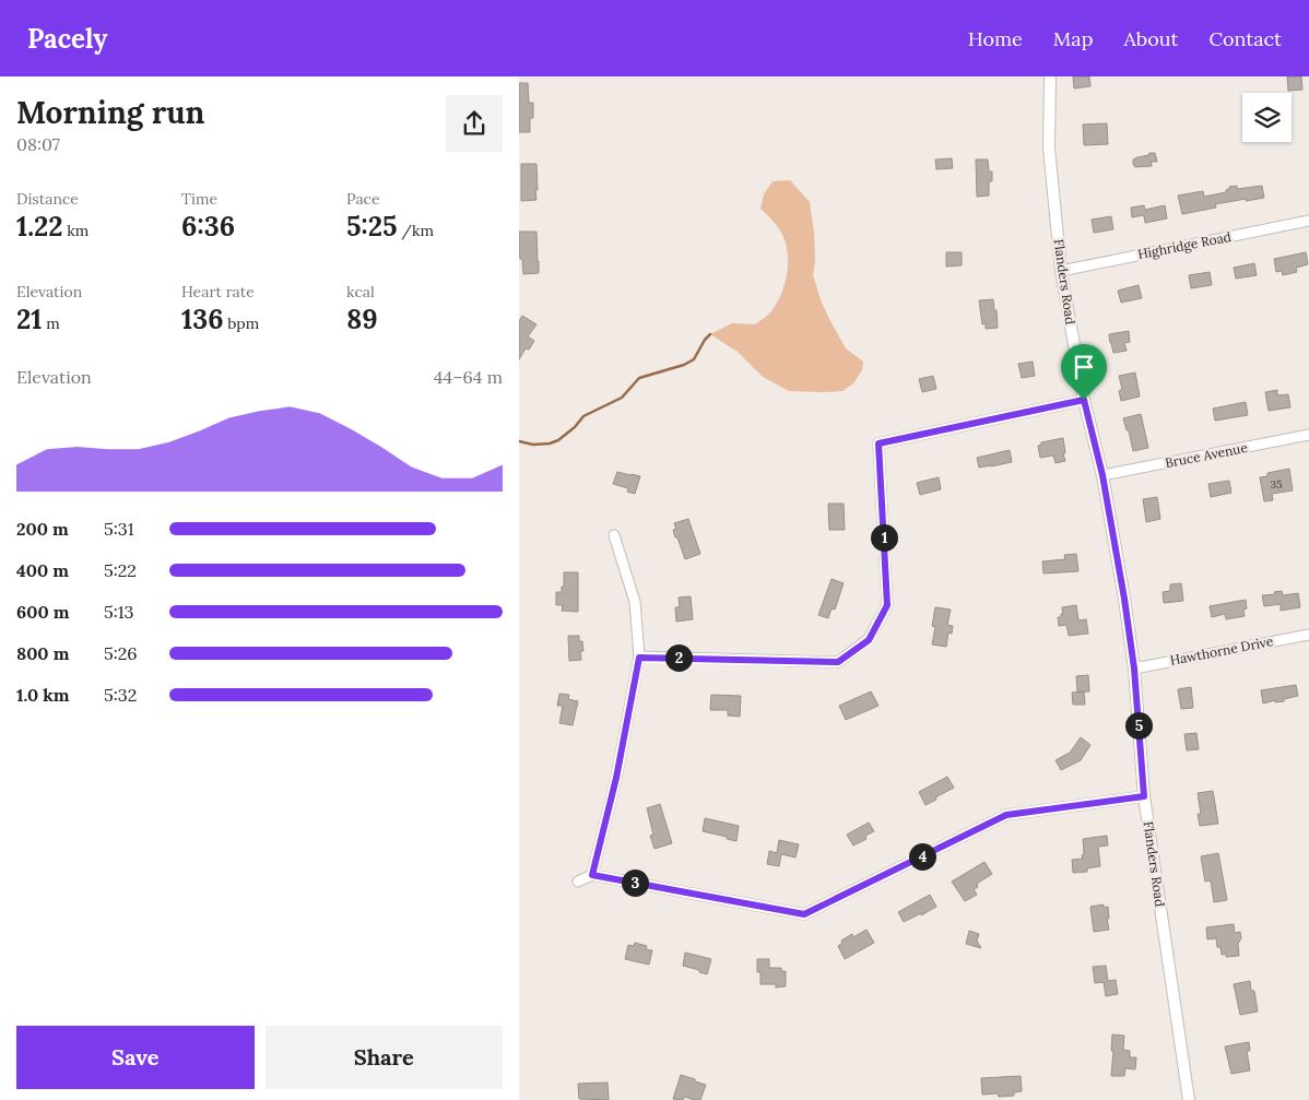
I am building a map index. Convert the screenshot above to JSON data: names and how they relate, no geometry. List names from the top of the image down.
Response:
{
  "streets": {
    "street": [
      "Highridge Road",
      "Flanders Road",
      "Bruce Avenue",
      "Hawthorne Drive"
    ]
  },
  "crossings": [
    ["Highridge Road", "Flanders Road"],
    ["Flanders Road", "Bruce Avenue"],
    ["Flanders Road", "Hawthorne Drive"]
  ],
  "house_numbers": ["35"],
  "page": {
    "header": "Pacely",
    "nav": [
      "Home",
      "Map",
      "About",
      "Contact"
    ],
    "heading": ["Morning run", "08:07"],
    "stats": [
      ["Distance", "1.22 km"],
      ["Time", "6:36"],
      ["Pace", "5:25 /km"],
      ["Elevation", "21 m"],
      ["Heart rate", "136 bpm"],
      ["kcal", "89"]
    ],
    "chart": ["Elevation", "44–64 m"],
    "list": [
      {
        "name": "200 m",
        "note": "5:31"
      },
      {
        "name": "400 m",
        "note": "5:22"
      },
      {
        "name": "600 m",
        "note": "5:13"
      },
      {
        "name": "800 m",
        "note": "5:26"
      },
      {
        "name": "1.0 km",
        "note": "5:32"
      }
    ],
    "pins": [
      "1",
      "2",
      "5",
      "4",
      "3"
    ],
    "buttons": ["Save", "Share"]
  }
}
